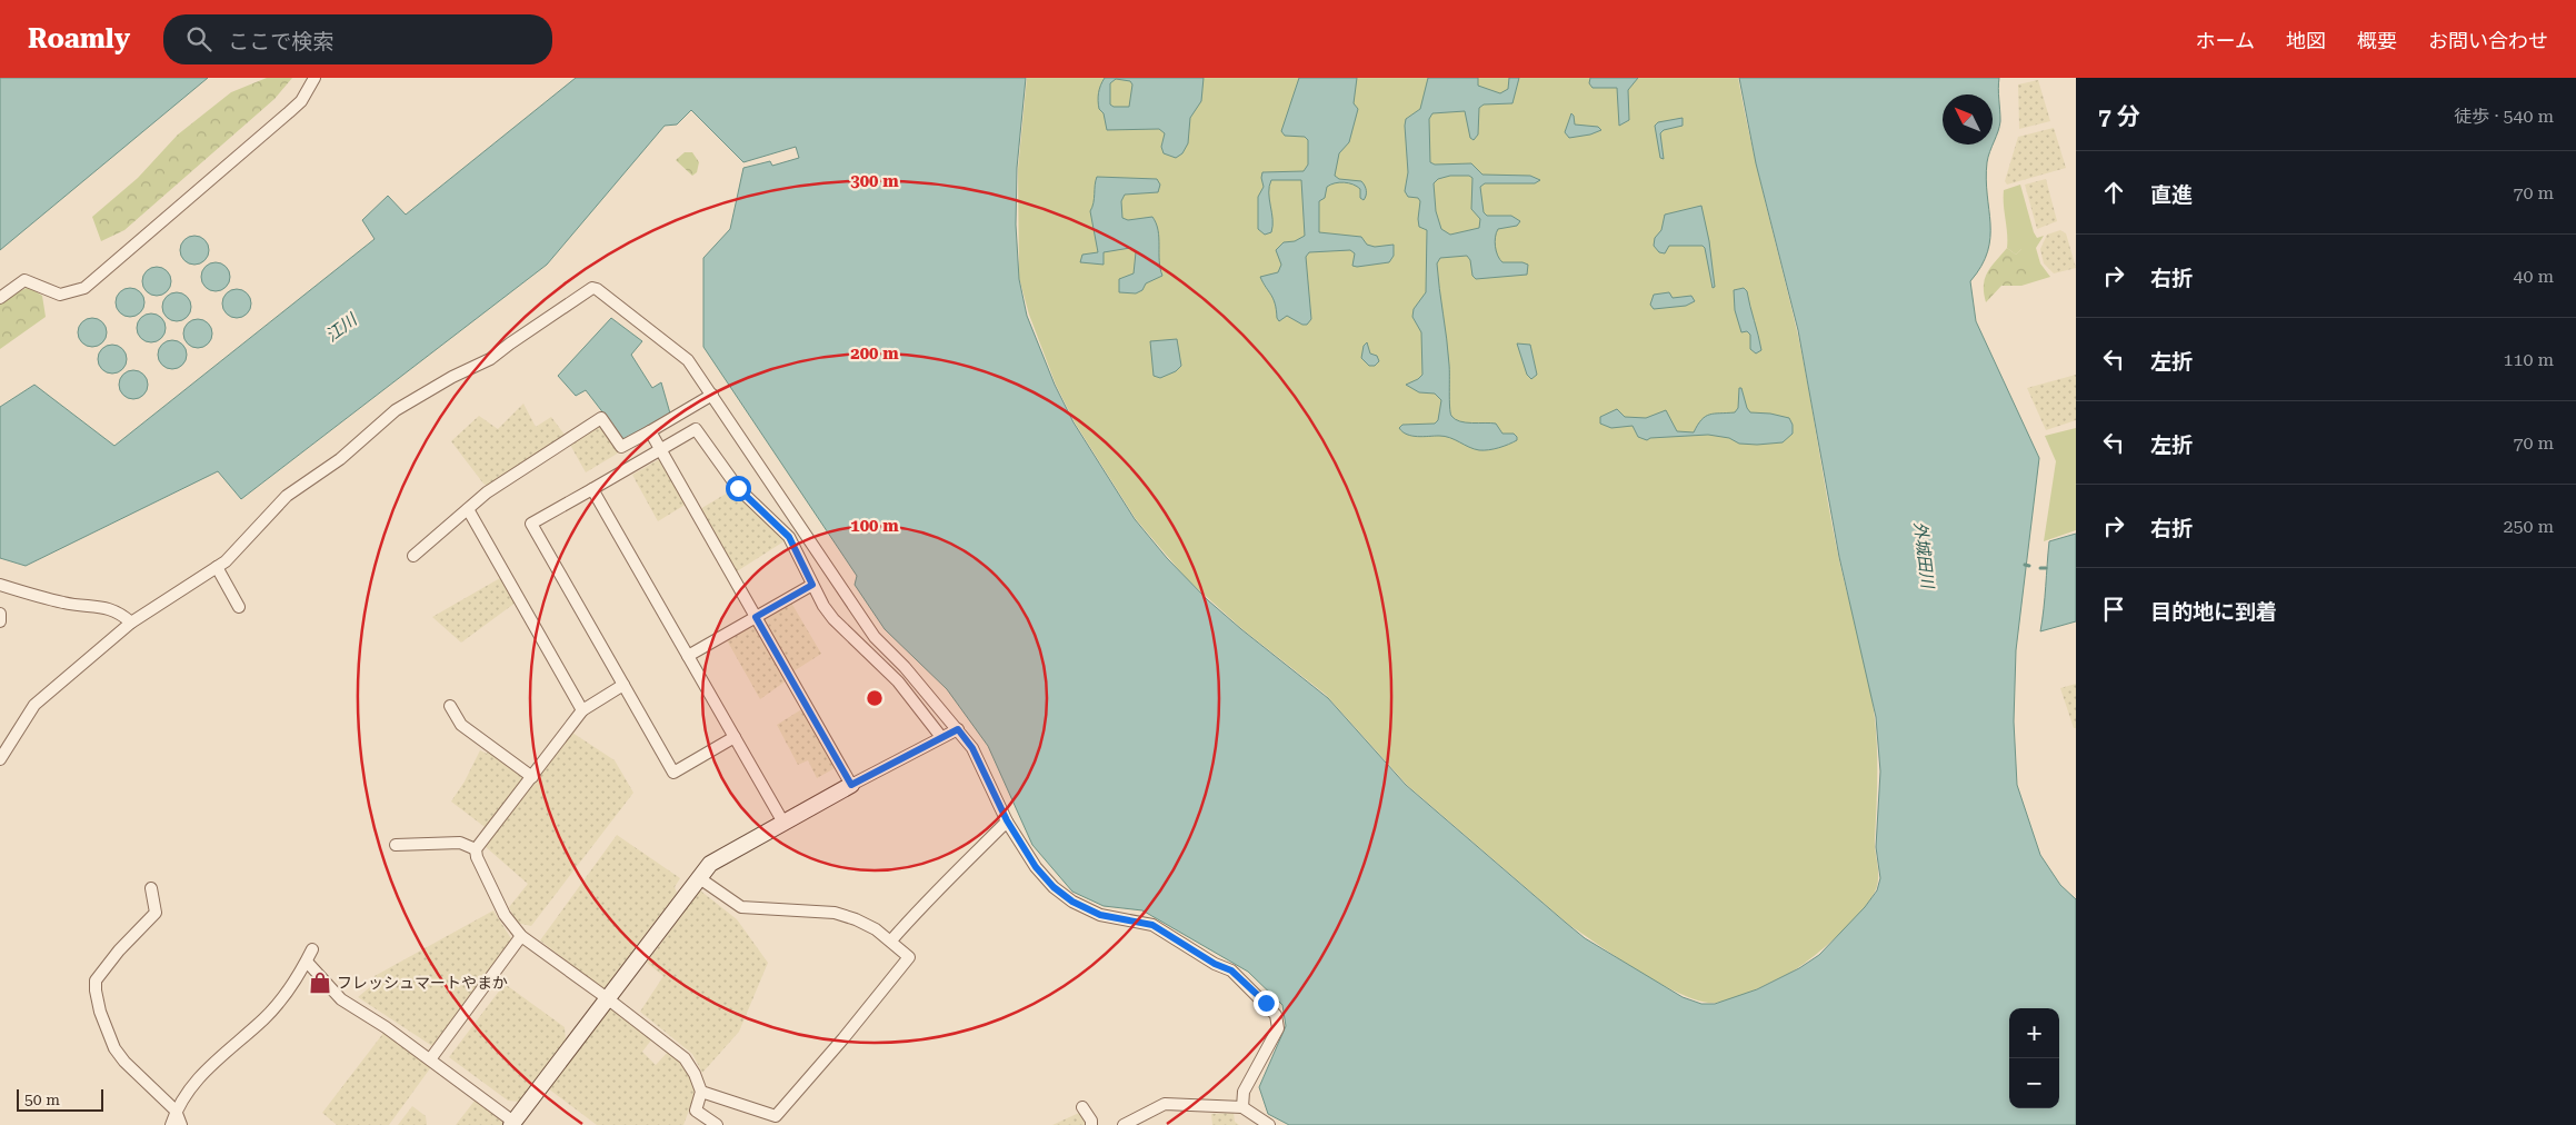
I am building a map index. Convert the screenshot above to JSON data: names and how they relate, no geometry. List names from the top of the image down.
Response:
{
  "water": ["江川", "外城田川"],
  "places": {
    "shop": ["フレッシュマートやまか"]
  },
  "scale_bar": "50 m",
  "north": "top left",
  "page": {
    "header": "Roamly",
    "search": "ここで検索",
    "nav": [
      "ホーム",
      "地図",
      "概要",
      "お問い合わせ"
    ],
    "heading": ["7 分", "徒歩 · 540 m"],
    "list": [
      ["直進", "70 m"],
      ["右折", "40 m"],
      ["左折", "110 m"],
      ["左折", "70 m"],
      ["右折", "250 m"],
      "目的地に到着"
    ],
    "map_buttons": ["+", "−"],
    "scale": "50 m"
  },
  "rings": ["300 m", "200 m", "100 m"]
}
